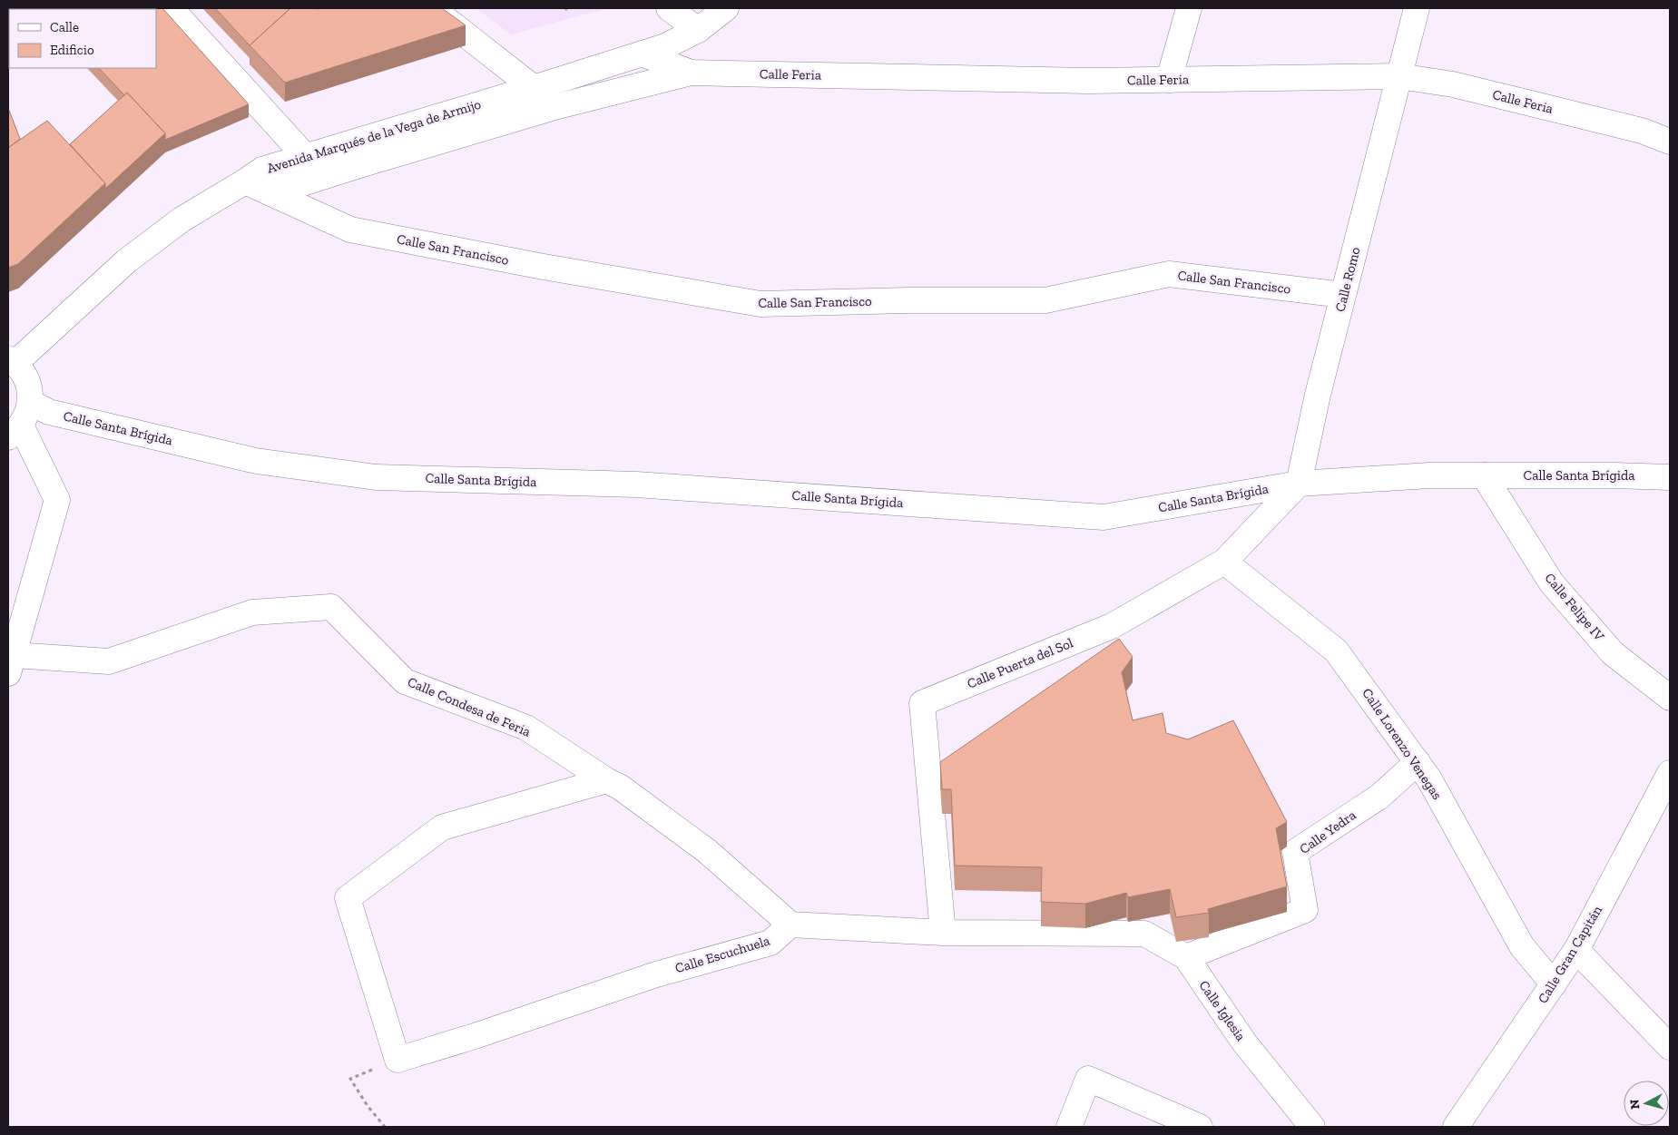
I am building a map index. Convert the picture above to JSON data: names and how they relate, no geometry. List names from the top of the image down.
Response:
{
  "streets": {
    "street": [
      "Calle Feria",
      "Avenida Marqués de la Vega de Armijo",
      "Calle San Francisco",
      "Calle Romo",
      "Calle Santa Brígida",
      "Calle Felipe IV",
      "Calle Puerta del Sol",
      "Calle Condesa de Feria",
      "Calle Lorenzo Venegas",
      "Calle Yedra",
      "Calle Escuchuela",
      "Calle Gran Capitán",
      "Calle Iglesia"
    ]
  },
  "crossings": [
    ["Calle Feria", "Avenida Marqués de la Vega de Armijo"],
    ["Calle Feria", "Calle Romo"],
    ["Avenida Marqués de la Vega de Armijo", "Calle San Francisco"],
    ["Calle San Francisco", "Calle Romo"],
    ["Calle Romo", "Calle Santa Brígida"],
    ["Calle Romo", "Calle Puerta del Sol"],
    ["Calle Santa Brígida", "Calle Felipe IV"],
    ["Calle Santa Brígida", "Calle Puerta del Sol"],
    ["Calle Puerta del Sol", "Calle Lorenzo Venegas"],
    ["Calle Puerta del Sol", "Calle Iglesia"],
    ["Calle Condesa de Feria", "Calle Escuchuela"],
    ["Calle Lorenzo Venegas", "Calle Yedra"],
    ["Calle Lorenzo Venegas", "Calle Gran Capitán"],
    ["Calle Yedra", "Calle Iglesia"]
  ],
  "legend": ["Calle", "Edificio"],
  "north": "left"
}
